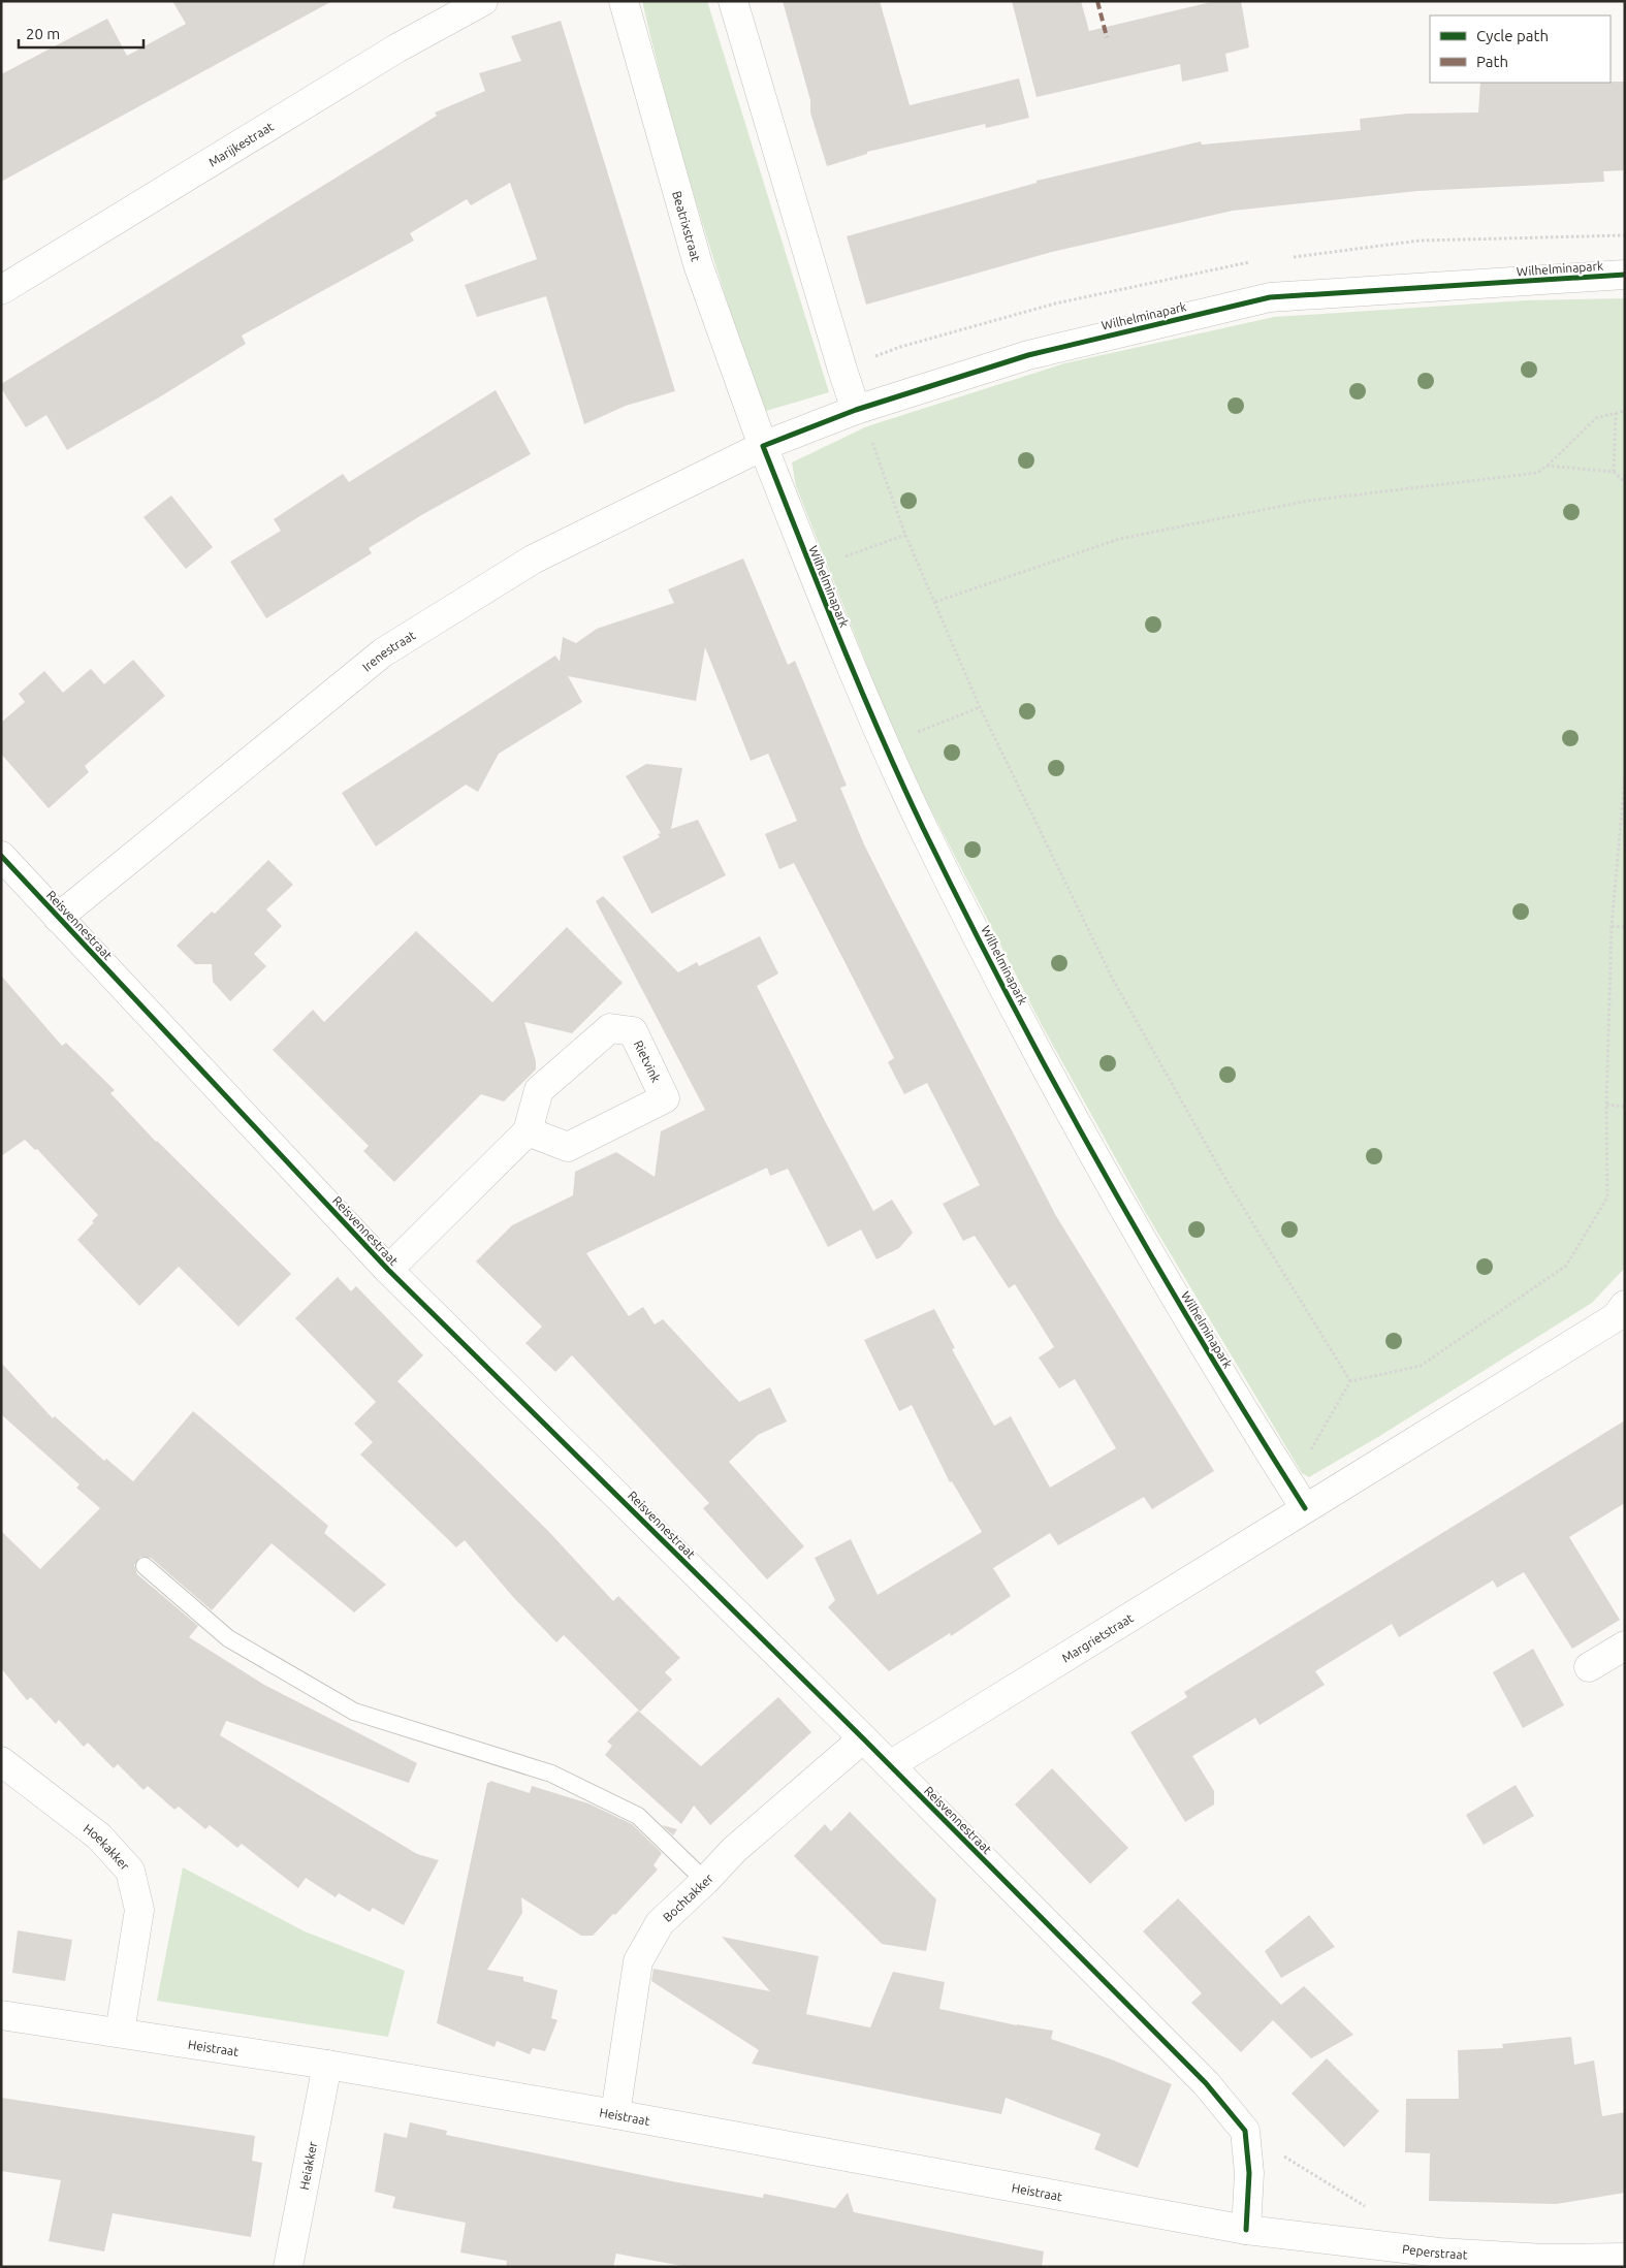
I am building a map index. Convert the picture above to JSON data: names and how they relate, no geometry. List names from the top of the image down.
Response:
{
  "streets": {
    "street": [
      "Marijkestraat",
      "Beatrixstraat",
      "Wilhelminapark",
      "Irenestraat",
      "Reisvennestraat",
      "Rietvink",
      "Margrietstraat",
      "Hoekakker",
      "Bochtakker",
      "Heistraat",
      "Heiakker",
      "Peperstraat"
    ]
  },
  "crossings": [
    ["Beatrixstraat", "Wilhelminapark"],
    ["Beatrixstraat", "Irenestraat"],
    ["Wilhelminapark", "Irenestraat"],
    ["Wilhelminapark", "Margrietstraat"],
    ["Irenestraat", "Reisvennestraat"],
    ["Reisvennestraat", "Rietvink"],
    ["Reisvennestraat", "Margrietstraat"],
    ["Reisvennestraat", "Bochtakker"],
    ["Hoekakker", "Heistraat"],
    ["Bochtakker", "Heistraat"],
    ["Heistraat", "Heiakker"],
    ["Heistraat", "Peperstraat"]
  ],
  "legend": ["Cycle path", "Path"],
  "scale_bar": "20 m"
}
